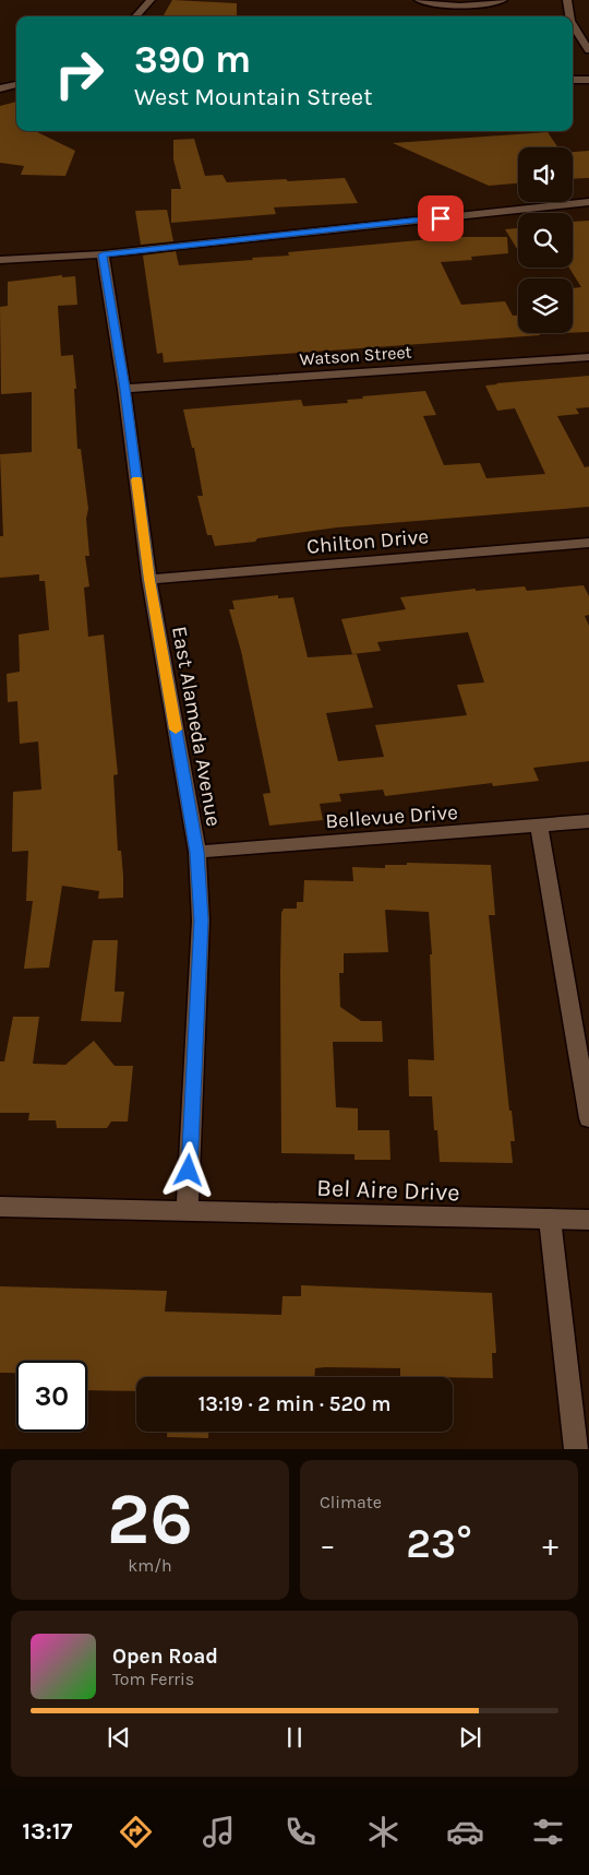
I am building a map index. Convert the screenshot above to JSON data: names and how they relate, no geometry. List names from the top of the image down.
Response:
{
  "streets": {
    "street": [
      "Watson Street",
      "Chilton Drive",
      "East Alameda Avenue",
      "Bellevue Drive",
      "Bel Aire Drive"
    ]
  },
  "crossings": [
    ["Watson Street", "East Alameda Avenue"],
    ["Chilton Drive", "East Alameda Avenue"],
    ["East Alameda Avenue", "Bellevue Drive"],
    ["East Alameda Avenue", "Bel Aire Drive"]
  ],
  "page": {
    "turn": ["390 m", "West Mountain Street"],
    "limit": "30",
    "trip": "13:19 · 2 min · 520 m",
    "tile": [
      ["26", "km/h"],
      "Climate"
    ],
    "heat": ["−", "23°", "+"],
    "song": ["Open Road", "Tom Ferris"],
    "tabs": "13:17"
  }
}
